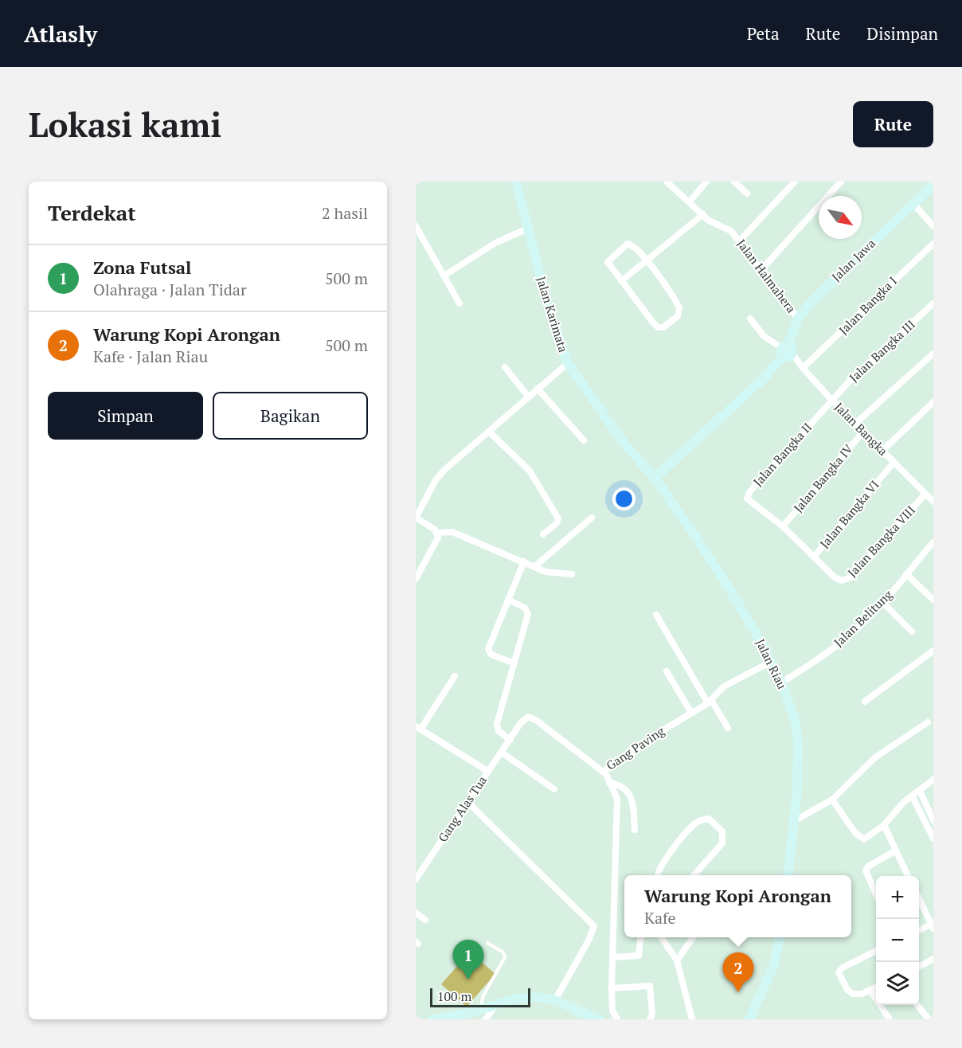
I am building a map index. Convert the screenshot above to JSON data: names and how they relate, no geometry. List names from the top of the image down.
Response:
{
  "streets": {
    "main road": ["Jalan Jawa", "Jalan Karimata", "Jalan Riau"],
    "street": [
      "Jalan Halmahera",
      "Jalan Bangka I",
      "Jalan Bangka III",
      "Jalan Bangka",
      "Jalan Bangka II",
      "Jalan Bangka IV",
      "Jalan Bangka VI",
      "Jalan Bangka VIII",
      "Jalan Belitung",
      "Gang Paving",
      "Gang Alas Tua"
    ]
  },
  "crossings": [
    ["Jalan Jawa", "Jalan Halmahera"],
    ["Jalan Jawa", "Jalan Karimata"],
    ["Jalan Jawa", "Jalan Bangka"],
    ["Jalan Jawa", "Jalan Riau"],
    ["Jalan Bangka I", "Jalan Bangka"],
    ["Jalan Karimata", "Jalan Riau"],
    ["Jalan Bangka III", "Jalan Bangka"],
    ["Jalan Bangka III", "Jalan Bangka II"],
    ["Jalan Bangka", "Jalan Bangka II"],
    ["Jalan Bangka", "Jalan Bangka IV"],
    ["Jalan Bangka", "Jalan Bangka VI"],
    ["Jalan Bangka", "Jalan Bangka VIII"],
    ["Jalan Bangka II", "Jalan Bangka IV"],
    ["Jalan Bangka II", "Jalan Bangka VI"],
    ["Jalan Bangka IV", "Jalan Bangka VI"],
    ["Jalan Bangka VI", "Jalan Bangka VIII"],
    ["Jalan Belitung", "Jalan Riau"],
    ["Jalan Riau", "Gang Paving"],
    ["Gang Paving", "Gang Alas Tua"]
  ],
  "scale_bar": "100 m",
  "north": "bottom right",
  "page": {
    "header": "Atlasly",
    "nav": ["Peta", "Rute", "Disimpan"],
    "buttons": [
      "Rute",
      ["Simpan", "Bagikan"]
    ],
    "title": "Lokasi kami",
    "heading": ["Terdekat", "2 hasil"],
    "list": [
      {
        "mark": "1",
        "name": "Zona Futsal",
        "note": "Olahraga · Jalan Tidar",
        "value": "500 m"
      },
      {
        "mark": "2",
        "name": "Warung Kopi Arongan",
        "note": "Kafe · Jalan Riau",
        "value": "500 m"
      }
    ],
    "popup": ["Warung Kopi Arongan", "Kafe"],
    "map_buttons": ["+", "−"],
    "pins": ["1", "2"],
    "scale": "100 m"
  }
}
